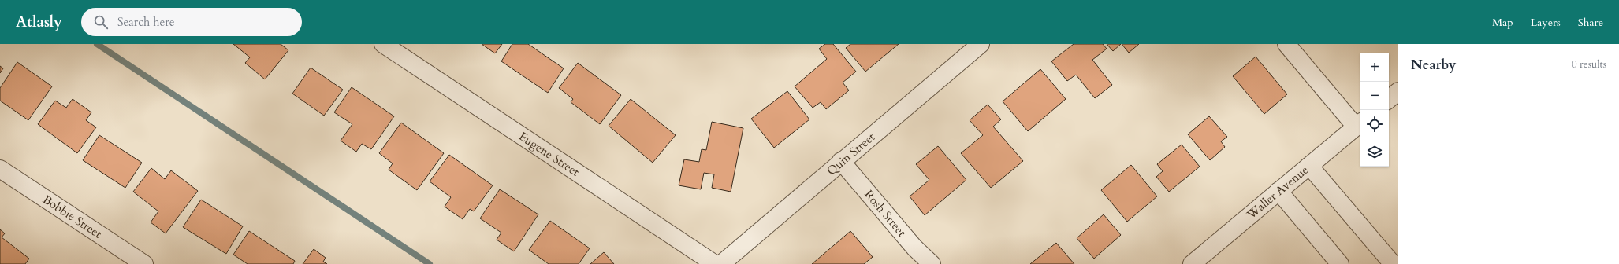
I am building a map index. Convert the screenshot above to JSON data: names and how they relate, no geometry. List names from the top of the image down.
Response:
{
  "streets": {
    "street": [
      "Quin Street",
      "Eugene Street",
      "Waller Avenue",
      "Rosh Street",
      "Bobbie Street"
    ]
  },
  "crossings": [
    ["Quin Street", "Rosh Street"]
  ],
  "page": {
    "header": "Atlasly",
    "search": "Search here",
    "nav": ["Map", "Layers", "Share"],
    "heading": ["Nearby", "0 results"],
    "map_buttons": ["+", "−"]
  }
}
